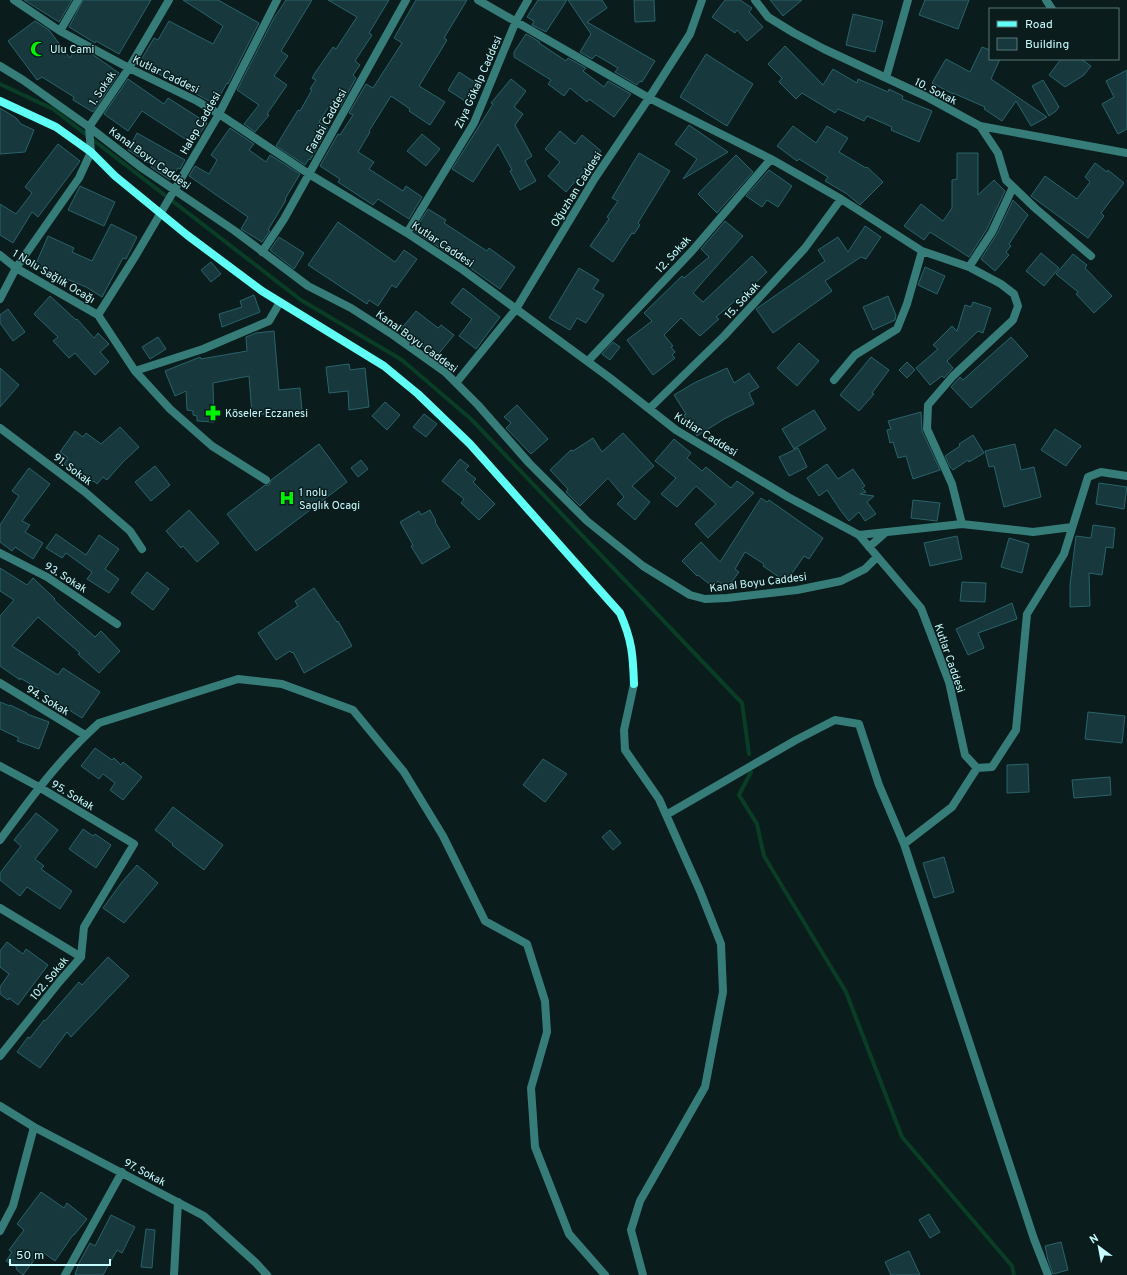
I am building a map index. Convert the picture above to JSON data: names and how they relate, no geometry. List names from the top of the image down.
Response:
{
  "streets": {
    "street": [
      "Kutlar Caddesi",
      "Ziya Gökalp Caddesi",
      "1. Sokak",
      "10. Sokak",
      "Farabi Caddesi",
      "Halep Caddesi",
      "Kanal Boyu Caddesi",
      "Oğuzhan Caddesi",
      "12. Sokak",
      "1 Nolu Sağlık Ocağı",
      "15. Sokak",
      "91. Sokak",
      "93. Sokak",
      "94. Sokak",
      "95. Sokak",
      "102. Sokak",
      "97. Sokak"
    ]
  },
  "crossings": [
    ["Kutlar Caddesi", "Ziya Gökalp Caddesi"],
    ["Kutlar Caddesi", "1. Sokak"],
    ["Kutlar Caddesi", "Farabi Caddesi"],
    ["Kutlar Caddesi", "Halep Caddesi"],
    ["Kutlar Caddesi", "Kanal Boyu Caddesi"],
    ["Kutlar Caddesi", "Oğuzhan Caddesi"],
    ["Kutlar Caddesi", "12. Sokak"],
    ["Kutlar Caddesi", "15. Sokak"],
    ["1. Sokak", "Kanal Boyu Caddesi"],
    ["Farabi Caddesi", "Kanal Boyu Caddesi"],
    ["Halep Caddesi", "Kanal Boyu Caddesi"],
    ["Halep Caddesi", "1 Nolu Sağlık Ocağı"],
    ["Kanal Boyu Caddesi", "Oğuzhan Caddesi"],
    ["95. Sokak", "102. Sokak"]
  ],
  "places": {
    "mosque": ["Ulu Cami"],
    "pharmacy": ["Köseler Eczanesi"],
    "hospital": ["1 nolu Saglık Ocagi"]
  },
  "legend": ["Road", "Building"],
  "scale_bar": "50 m",
  "north": "top left"
}
